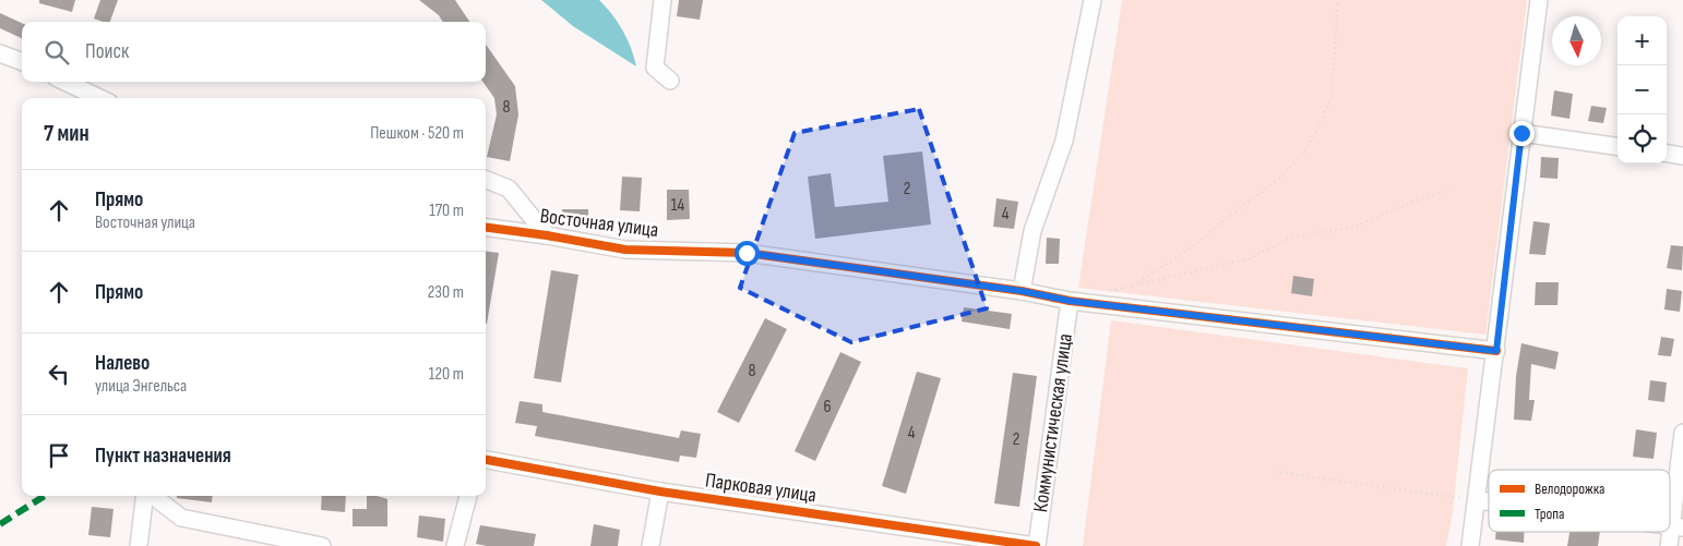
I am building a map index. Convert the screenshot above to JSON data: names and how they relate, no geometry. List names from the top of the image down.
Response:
{
  "streets": {
    "street": ["Восточная улица", "Коммунистическая улица", "Парковая улица"]
  },
  "crossings": [
    ["Восточная улица", "Коммунистическая улица"],
    ["Коммунистическая улица", "Парковая улица"]
  ],
  "house_numbers": [
    "8",
    "2",
    "14",
    "4",
    "8",
    "6",
    "4",
    "2"
  ],
  "legend": ["Велодорожка", "Тропа"],
  "north": "bottom",
  "page": {
    "map_buttons": ["+", "−"],
    "search": "Поиск",
    "heading": ["7 мин", "Пешком · 520 m"],
    "list": [
      ["Прямо", "Восточная улица", "170 m"],
      ["Прямо", "230 m"],
      ["Налево", "улица Энгельса", "120 m"],
      "Пункт назначения"
    ]
  }
}
